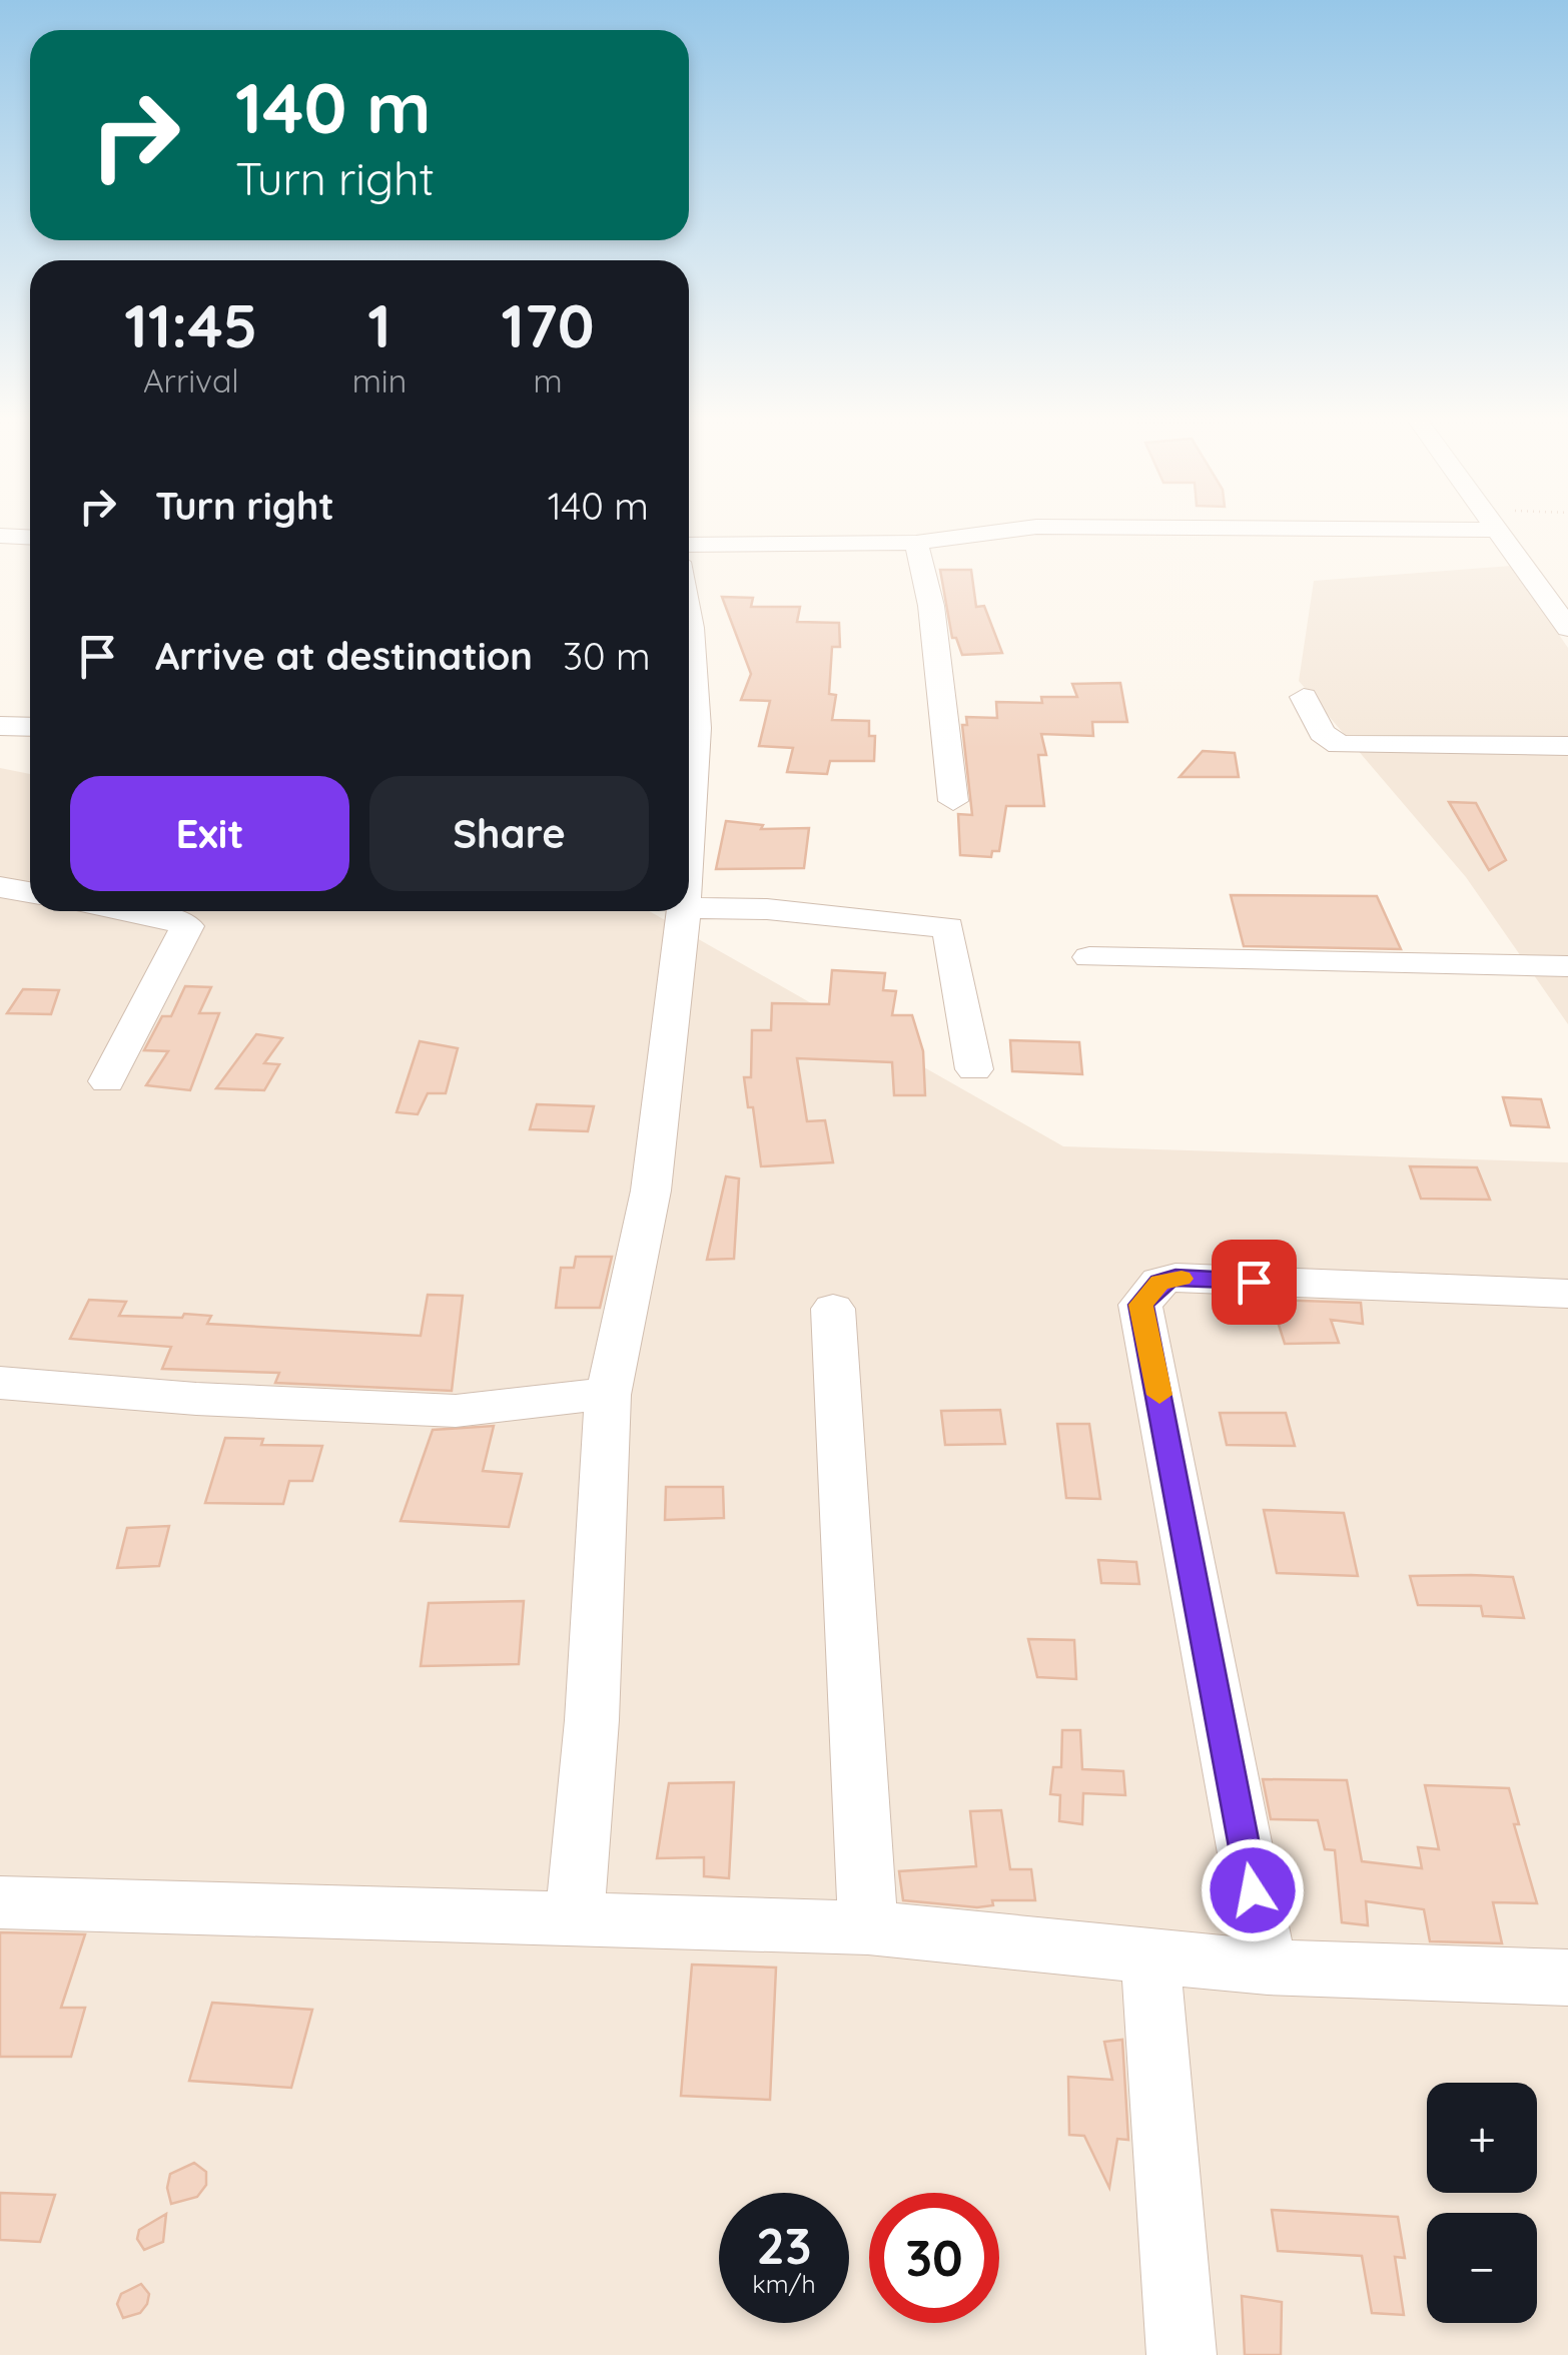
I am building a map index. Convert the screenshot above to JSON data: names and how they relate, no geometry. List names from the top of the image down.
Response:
{
  "page": {
    "turn": ["140 m", "Turn right"],
    "eta": [
      "11:45",
      "Arrival",
      "1",
      "min",
      "170",
      "m"
    ],
    "list": [
      {
        "name": "Turn right",
        "value": "140 m"
      },
      {
        "name": "Arrive at destination",
        "value": "30 m"
      }
    ],
    "buttons": ["Exit", "Share"],
    "map_buttons": ["+", "−"],
    "speed": "23 km/h",
    "limit": "30"
  }
}
